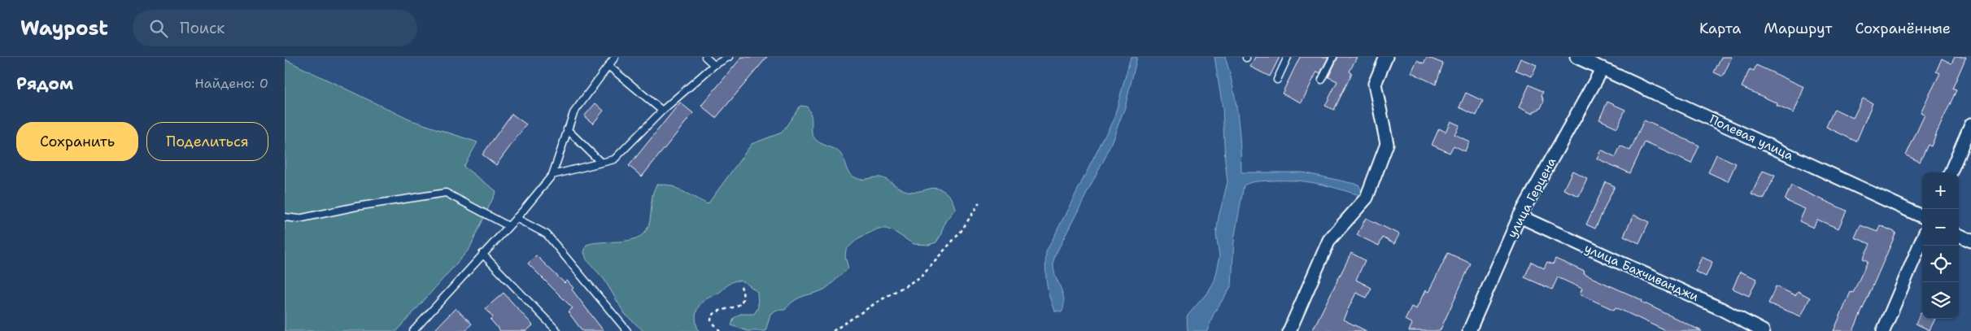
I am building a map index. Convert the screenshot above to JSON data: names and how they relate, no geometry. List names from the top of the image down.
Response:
{
  "streets": {
    "street": ["Полевая улица", "улица Герцена", "улица Бахчиванджи"]
  },
  "crossings": [
    ["Полевая улица", "улица Герцена"],
    ["улица Герцена", "улица Бахчиванджи"]
  ],
  "page": {
    "header": "Waypost",
    "search": "Поиск",
    "nav": ["Карта", "Маршрут", "Сохранённые"],
    "heading": ["Рядом", "Найдено: 0"],
    "buttons": ["Сохранить", "Поделиться"],
    "map_buttons": ["+", "−"]
  }
}
